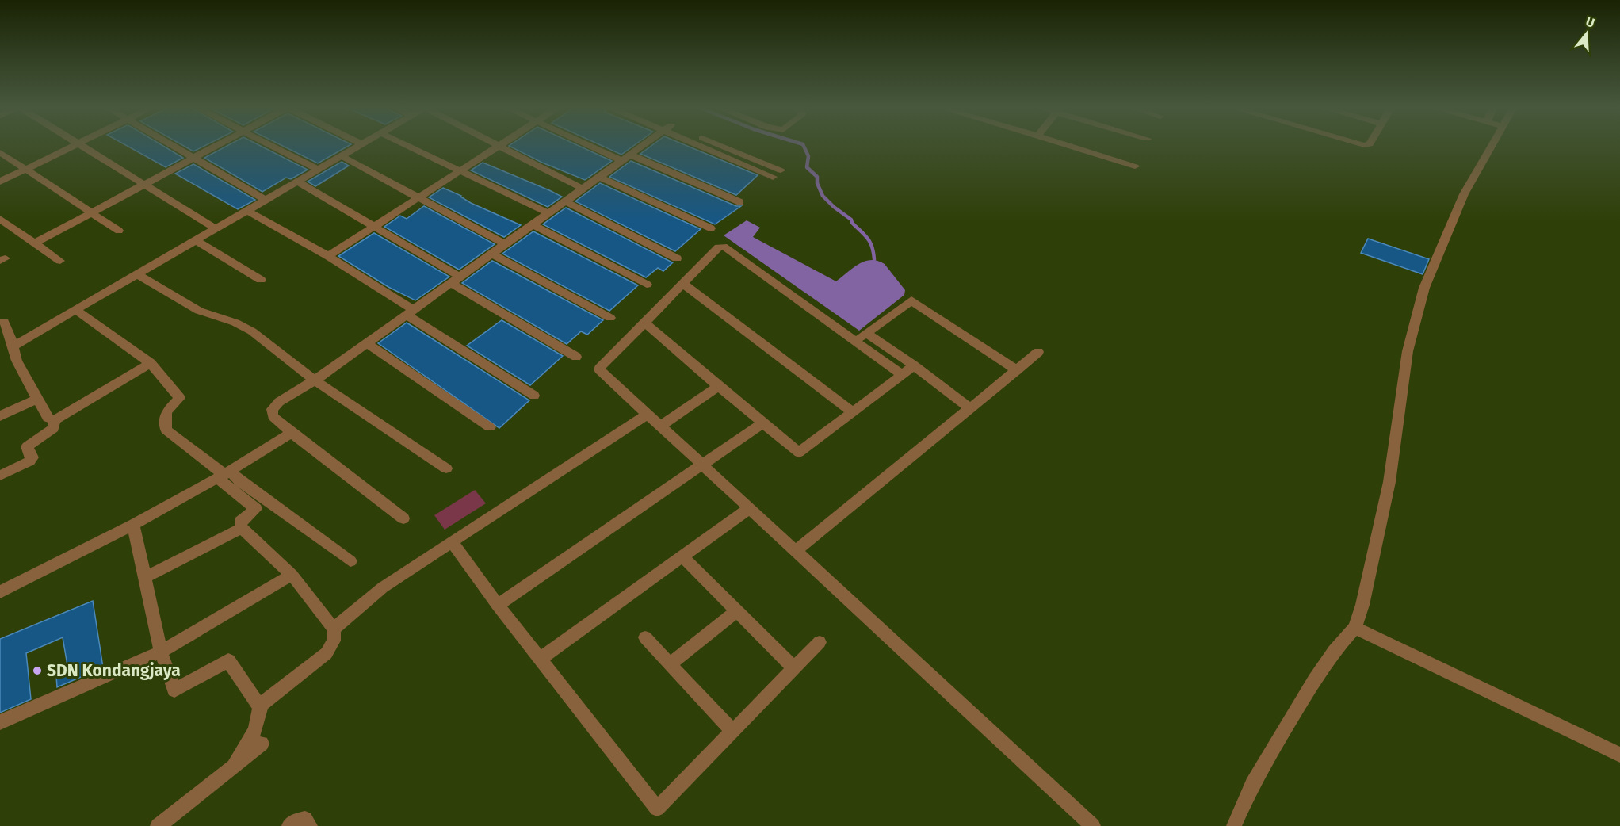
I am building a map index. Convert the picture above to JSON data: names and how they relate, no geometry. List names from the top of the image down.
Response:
{
  "places": ["SDN Kondangjaya"],
  "north": "top"
}
